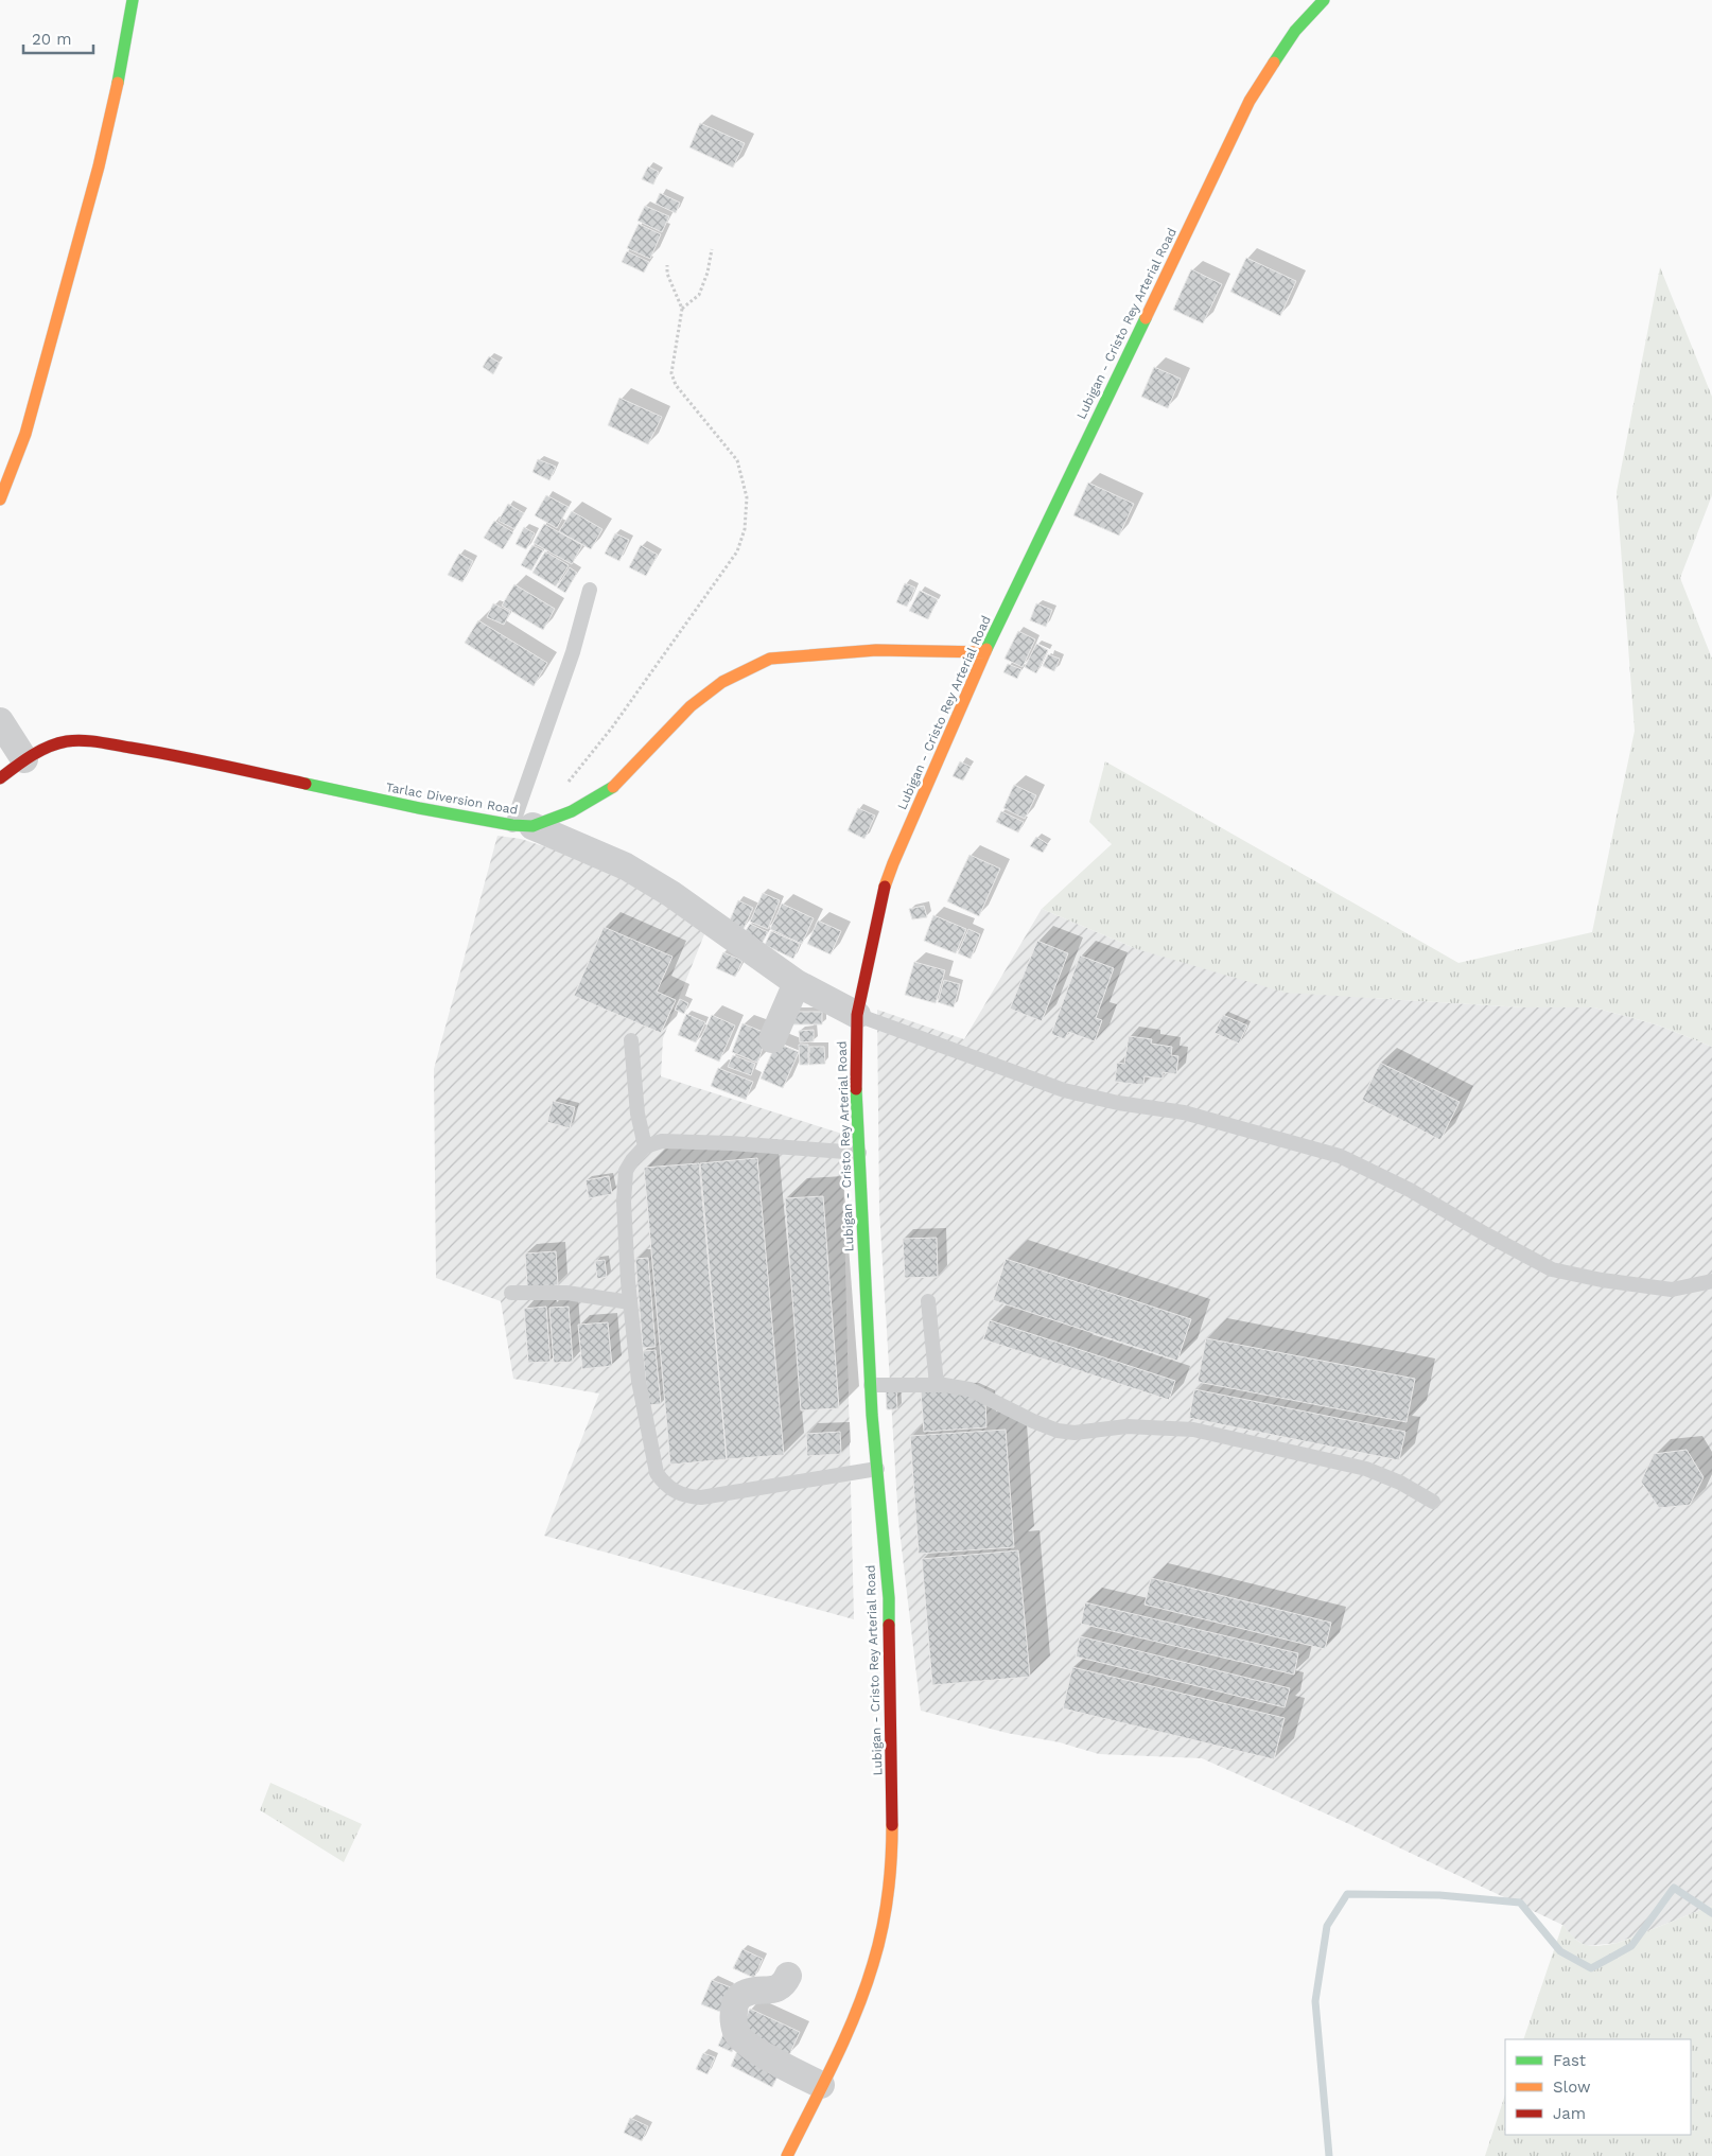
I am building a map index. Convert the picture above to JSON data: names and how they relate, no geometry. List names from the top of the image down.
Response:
{
  "streets": {
    "main road": ["Lubigan - Cristo Rey Arterial Road", "Tarlac Diversion Road"]
  },
  "crossings": [
    ["Lubigan - Cristo Rey Arterial Road", "Tarlac Diversion Road"]
  ],
  "legend": ["Fast", "Slow", "Jam"],
  "scale_bar": "20 m"
}
